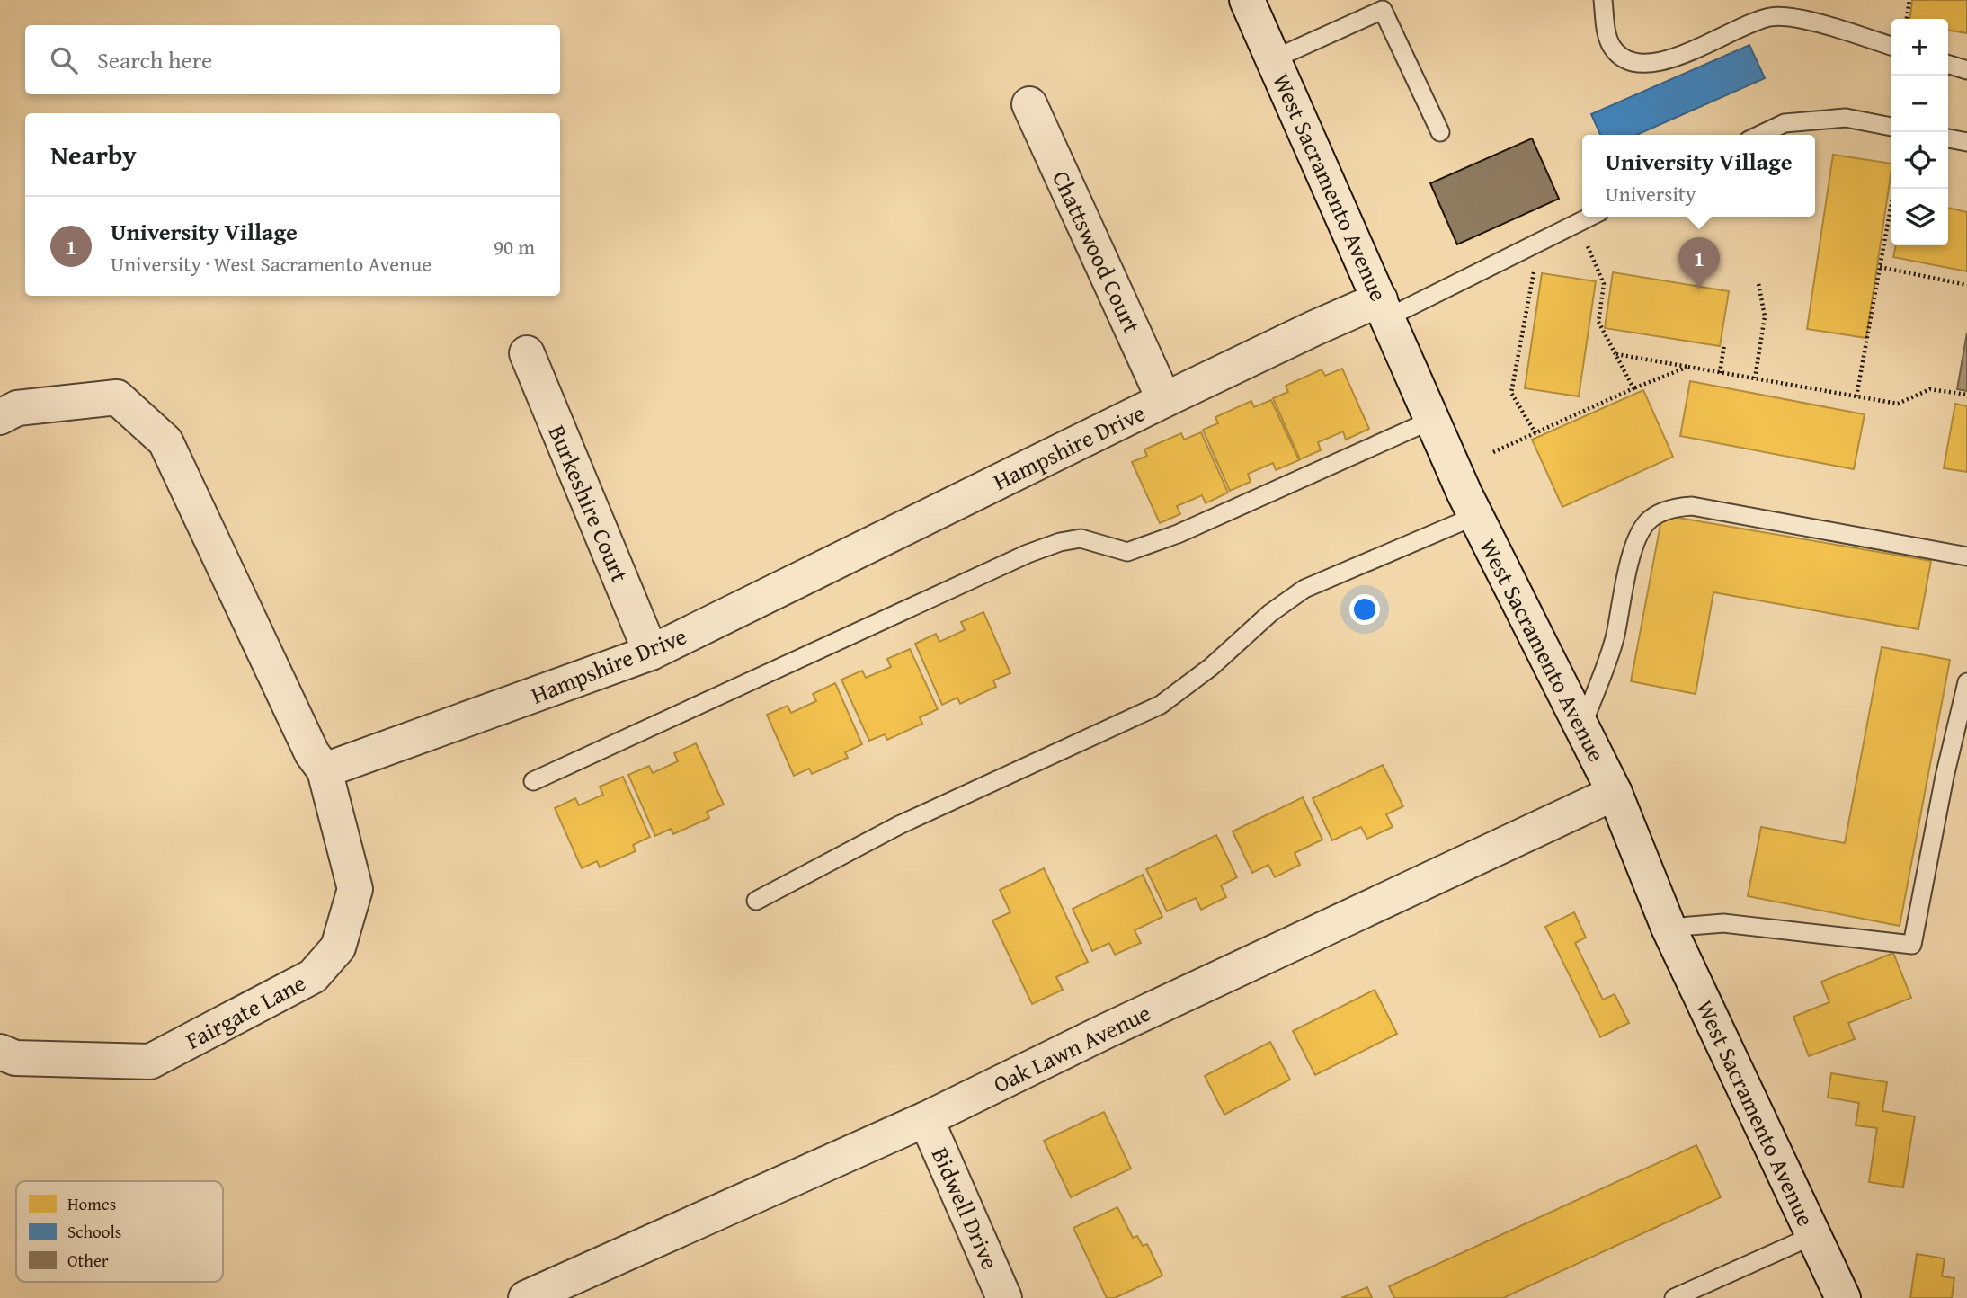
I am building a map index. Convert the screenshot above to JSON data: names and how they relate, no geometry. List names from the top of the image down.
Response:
{
  "streets": {
    "street": [
      "West Sacramento Avenue",
      "Chattswood Court",
      "Hampshire Drive",
      "Burkeshire Court",
      "Fairgate Lane",
      "Oak Lawn Avenue",
      "Bidwell Drive"
    ]
  },
  "crossings": [
    ["West Sacramento Avenue", "Hampshire Drive"],
    ["West Sacramento Avenue", "Oak Lawn Avenue"],
    ["Chattswood Court", "Hampshire Drive"],
    ["Hampshire Drive", "Burkeshire Court"],
    ["Hampshire Drive", "Fairgate Lane"],
    ["Oak Lawn Avenue", "Bidwell Drive"]
  ],
  "legend": ["Homes", "Schools", "Other"],
  "page": {
    "map_buttons": ["+", "−"],
    "search": "Search here",
    "heading": "Nearby",
    "popup": ["University Village", "University"],
    "list": [
      {
        "mark": "1",
        "name": "University Village",
        "note": "University · West Sacramento Avenue",
        "value": "90 m"
      }
    ],
    "pins": "1"
  }
}
